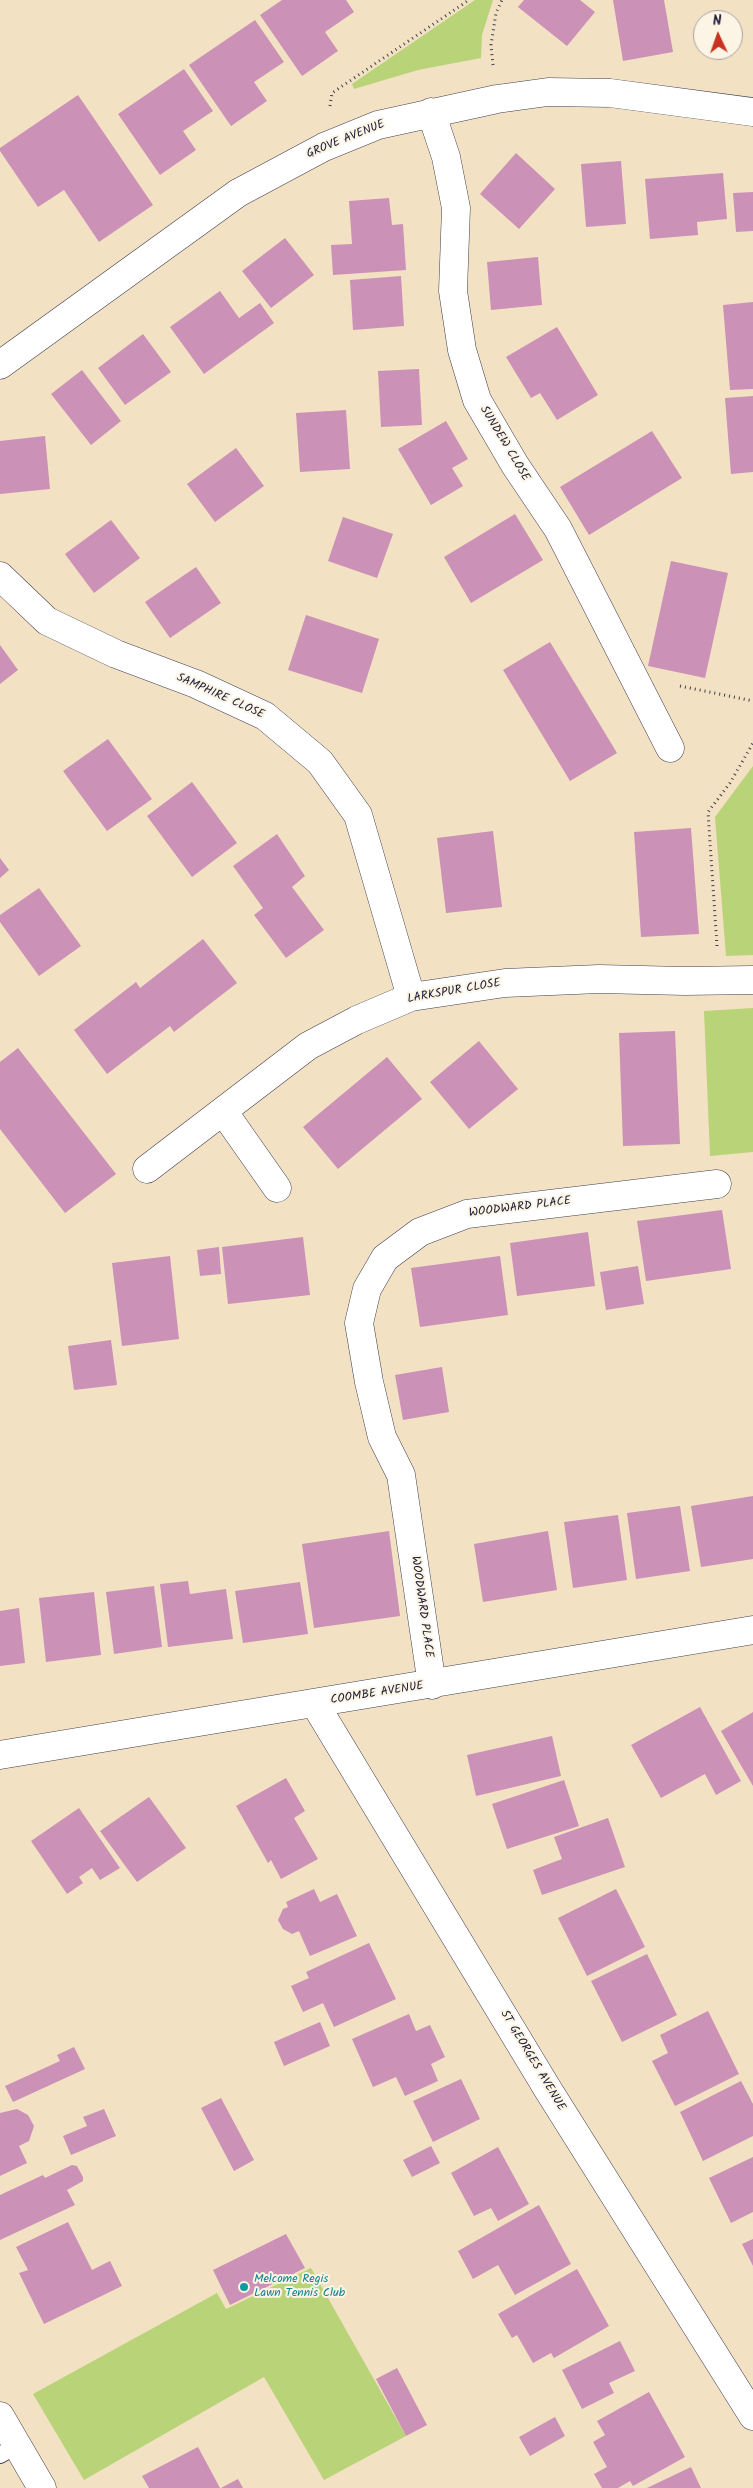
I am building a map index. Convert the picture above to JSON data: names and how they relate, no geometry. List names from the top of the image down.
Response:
{
  "streets": {
    "street": [
      "GROVE AVENUE",
      "SUNDEW CLOSE",
      "SAMPHIRE CLOSE",
      "LARKSPUR CLOSE",
      "WOODWARD PLACE",
      "COOMBE AVENUE",
      "ST GEORGES AVENUE"
    ]
  },
  "crossings": [
    ["GROVE AVENUE", "SUNDEW CLOSE"],
    ["SAMPHIRE CLOSE", "LARKSPUR CLOSE"],
    ["WOODWARD PLACE", "COOMBE AVENUE"],
    ["COOMBE AVENUE", "ST GEORGES AVENUE"]
  ],
  "places": ["Melcome Regis Lawn Tennis Club"],
  "north": "top"
}
